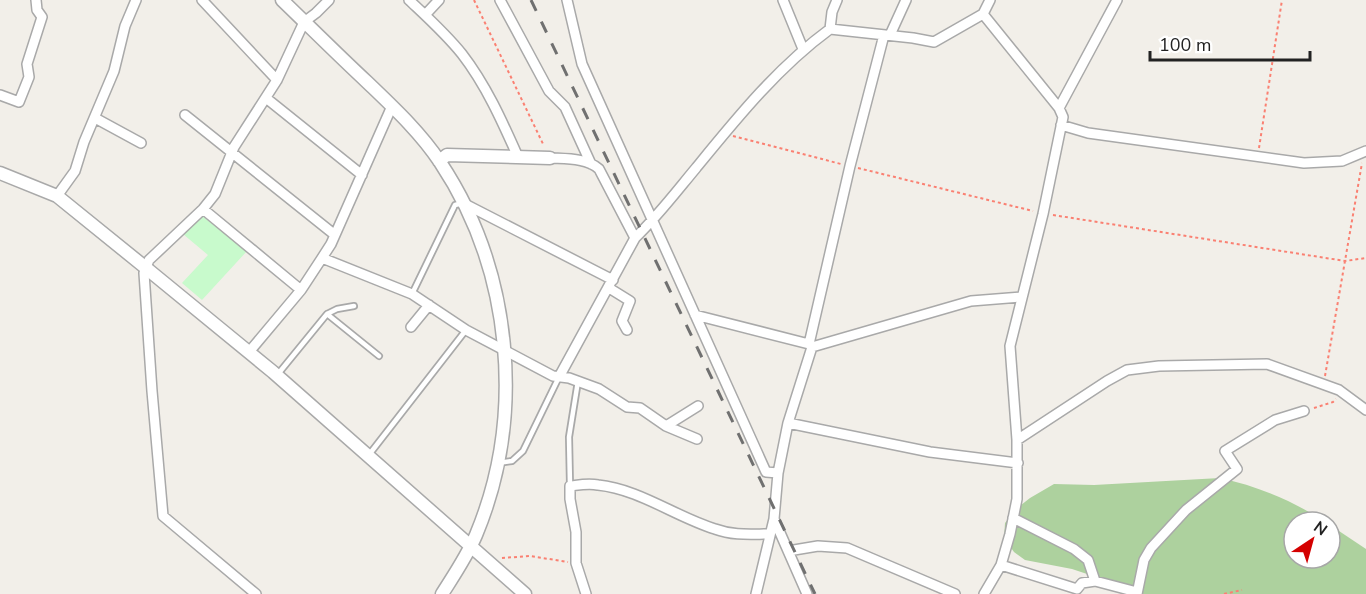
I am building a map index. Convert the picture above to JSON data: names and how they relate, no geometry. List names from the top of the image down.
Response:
{
  "scale_bar": "100 m",
  "north": "top right"
}
